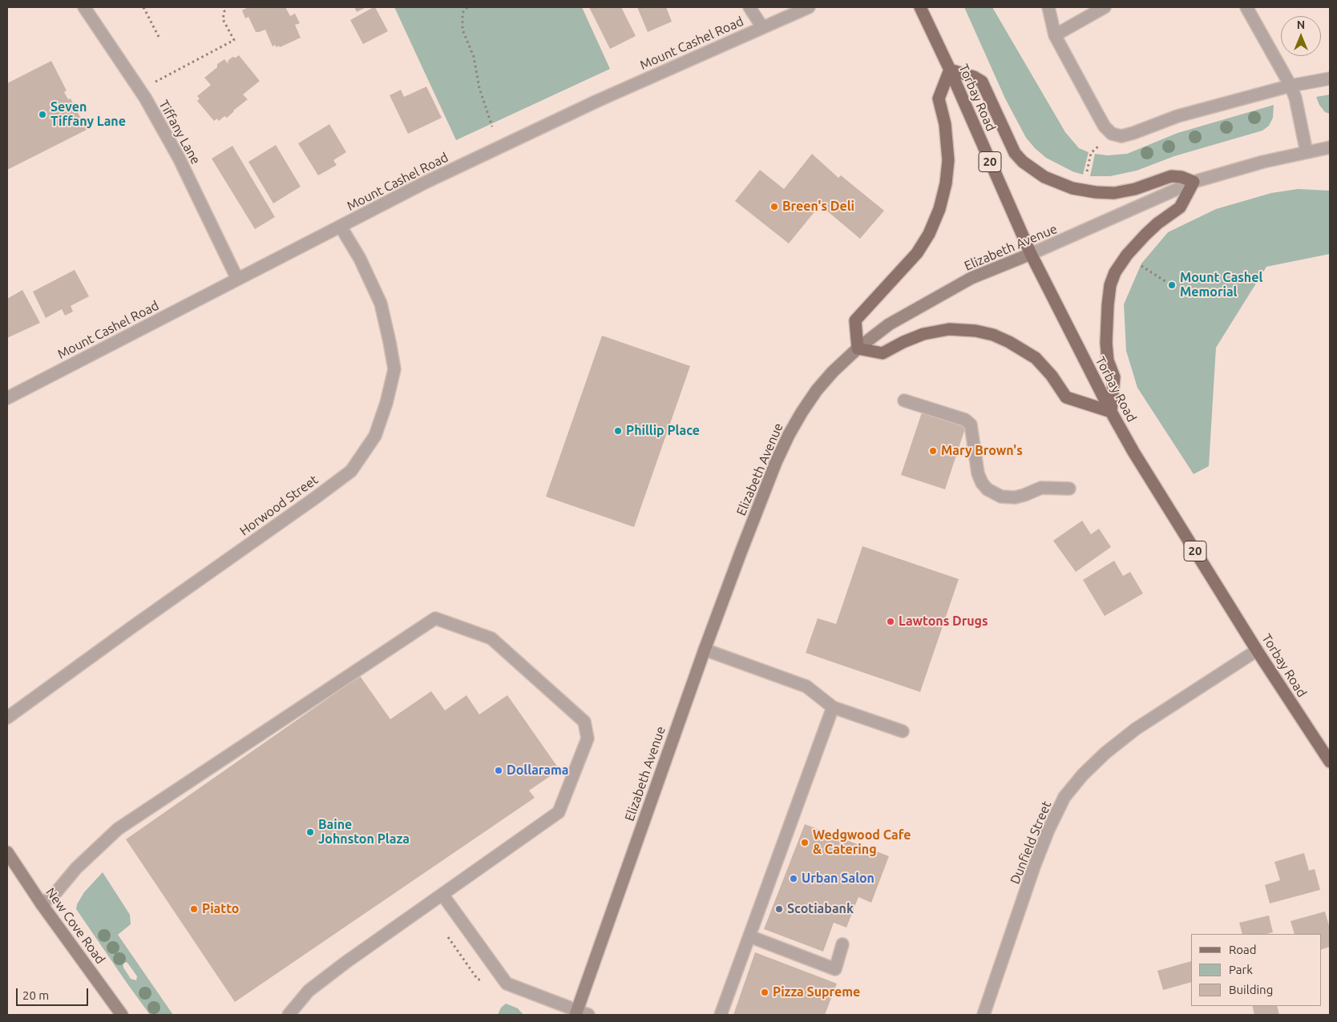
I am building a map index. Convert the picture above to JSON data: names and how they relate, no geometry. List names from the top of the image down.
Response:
{
  "streets": {
    "main road": [
      "Torbay Road",
      "20",
      "Elizabeth Avenue",
      "New Cove Road"
    ],
    "street": [
      "Mount Cashel Road",
      "Tiffany Lane",
      "Horwood Street",
      "Dunfield Street"
    ]
  },
  "crossings": [
    ["Mount Cashel Road", "Tiffany Lane"],
    ["Mount Cashel Road", "Horwood Street"],
    ["Torbay Road", "Elizabeth Avenue"],
    ["Torbay Road", "Dunfield Street"]
  ],
  "places": [
    "Seven Tiffany Lane",
    "Breen's Deli",
    "Mount Cashel Memorial",
    "Phillip Place",
    "Mary Brown's",
    "Lawtons Drugs",
    "Dollarama",
    "Baine Johnston Plaza",
    "Wedgwood Cafe & Catering",
    "Urban Salon",
    "Piatto",
    "Scotiabank",
    "Pizza Supreme"
  ],
  "legend": ["Road", "Park", "Building"],
  "scale_bar": "20 m",
  "north": "top"
}
